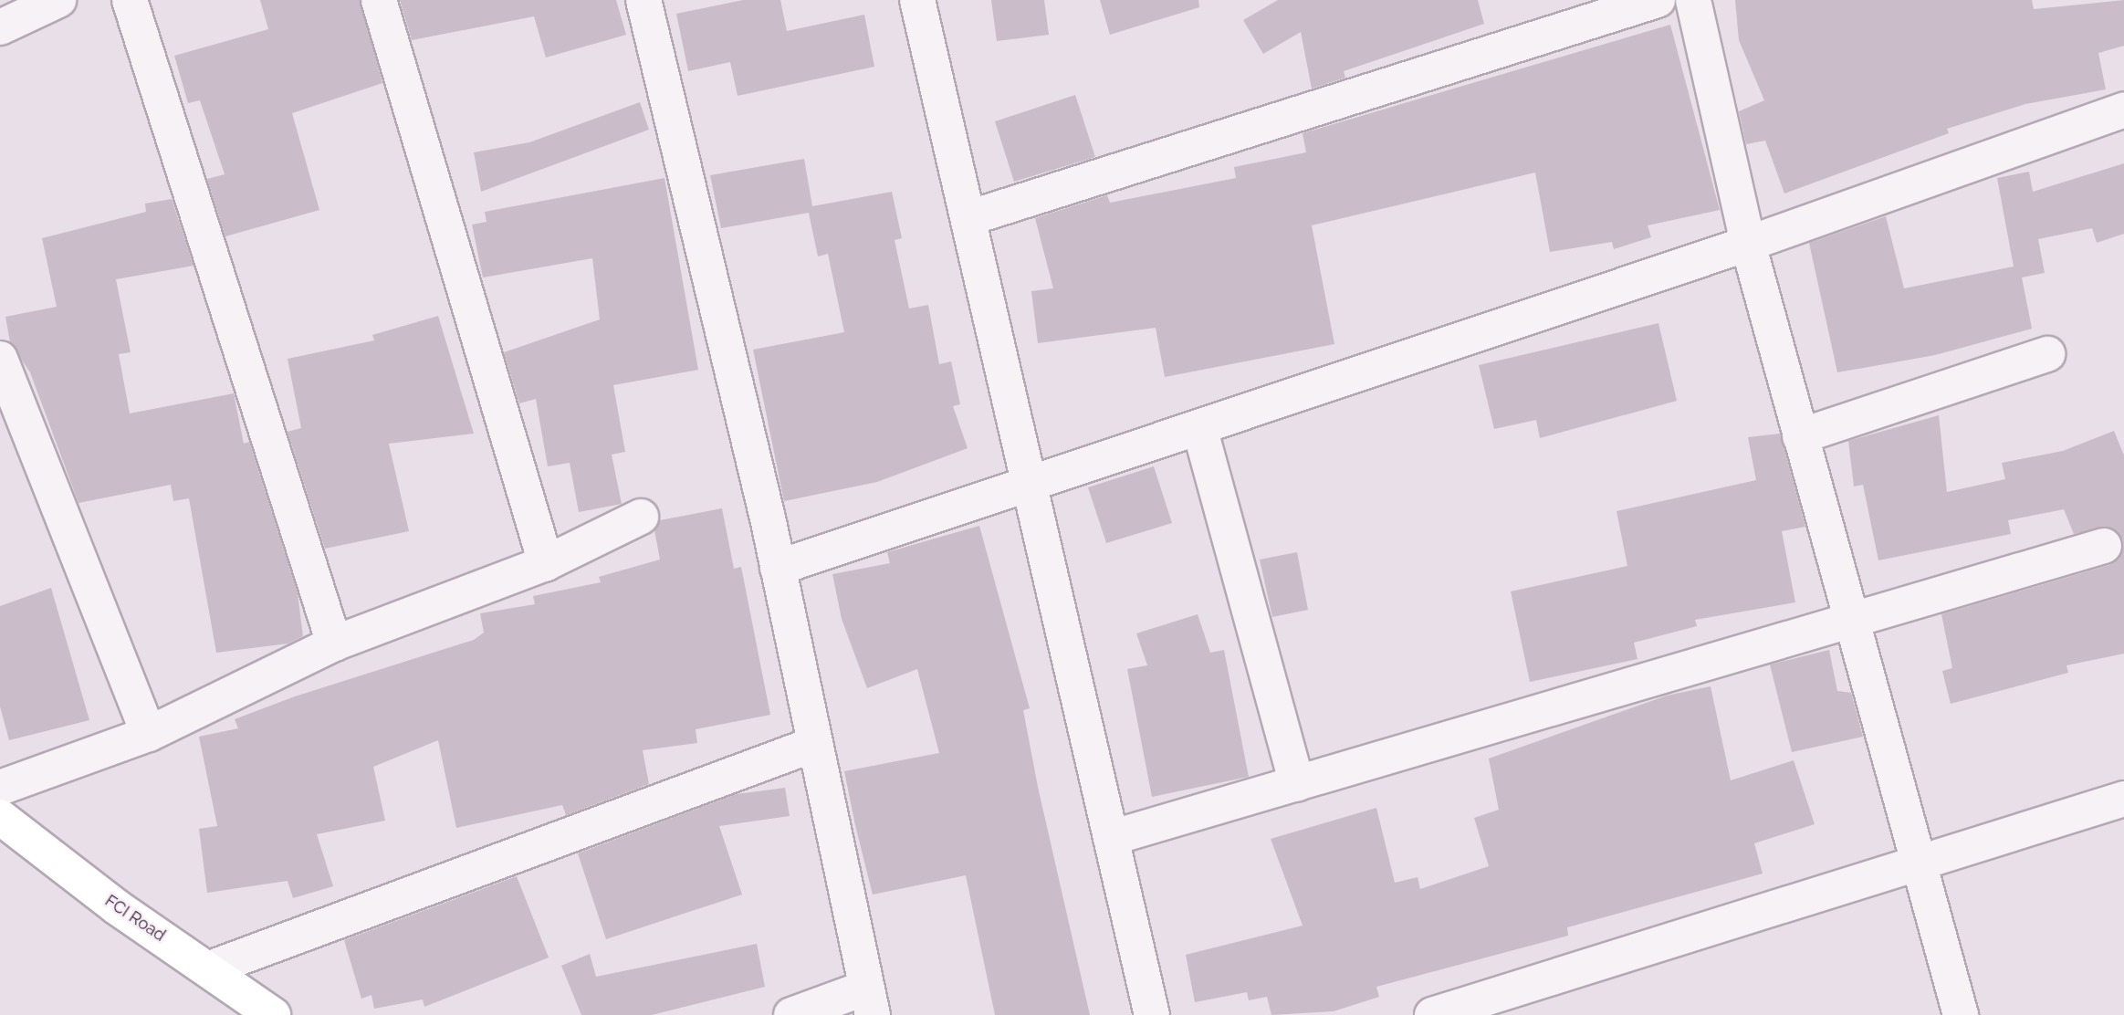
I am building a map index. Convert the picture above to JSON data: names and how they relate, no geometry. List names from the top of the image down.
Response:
{
  "streets": {
    "street": ["FCI Road"]
  }
}
